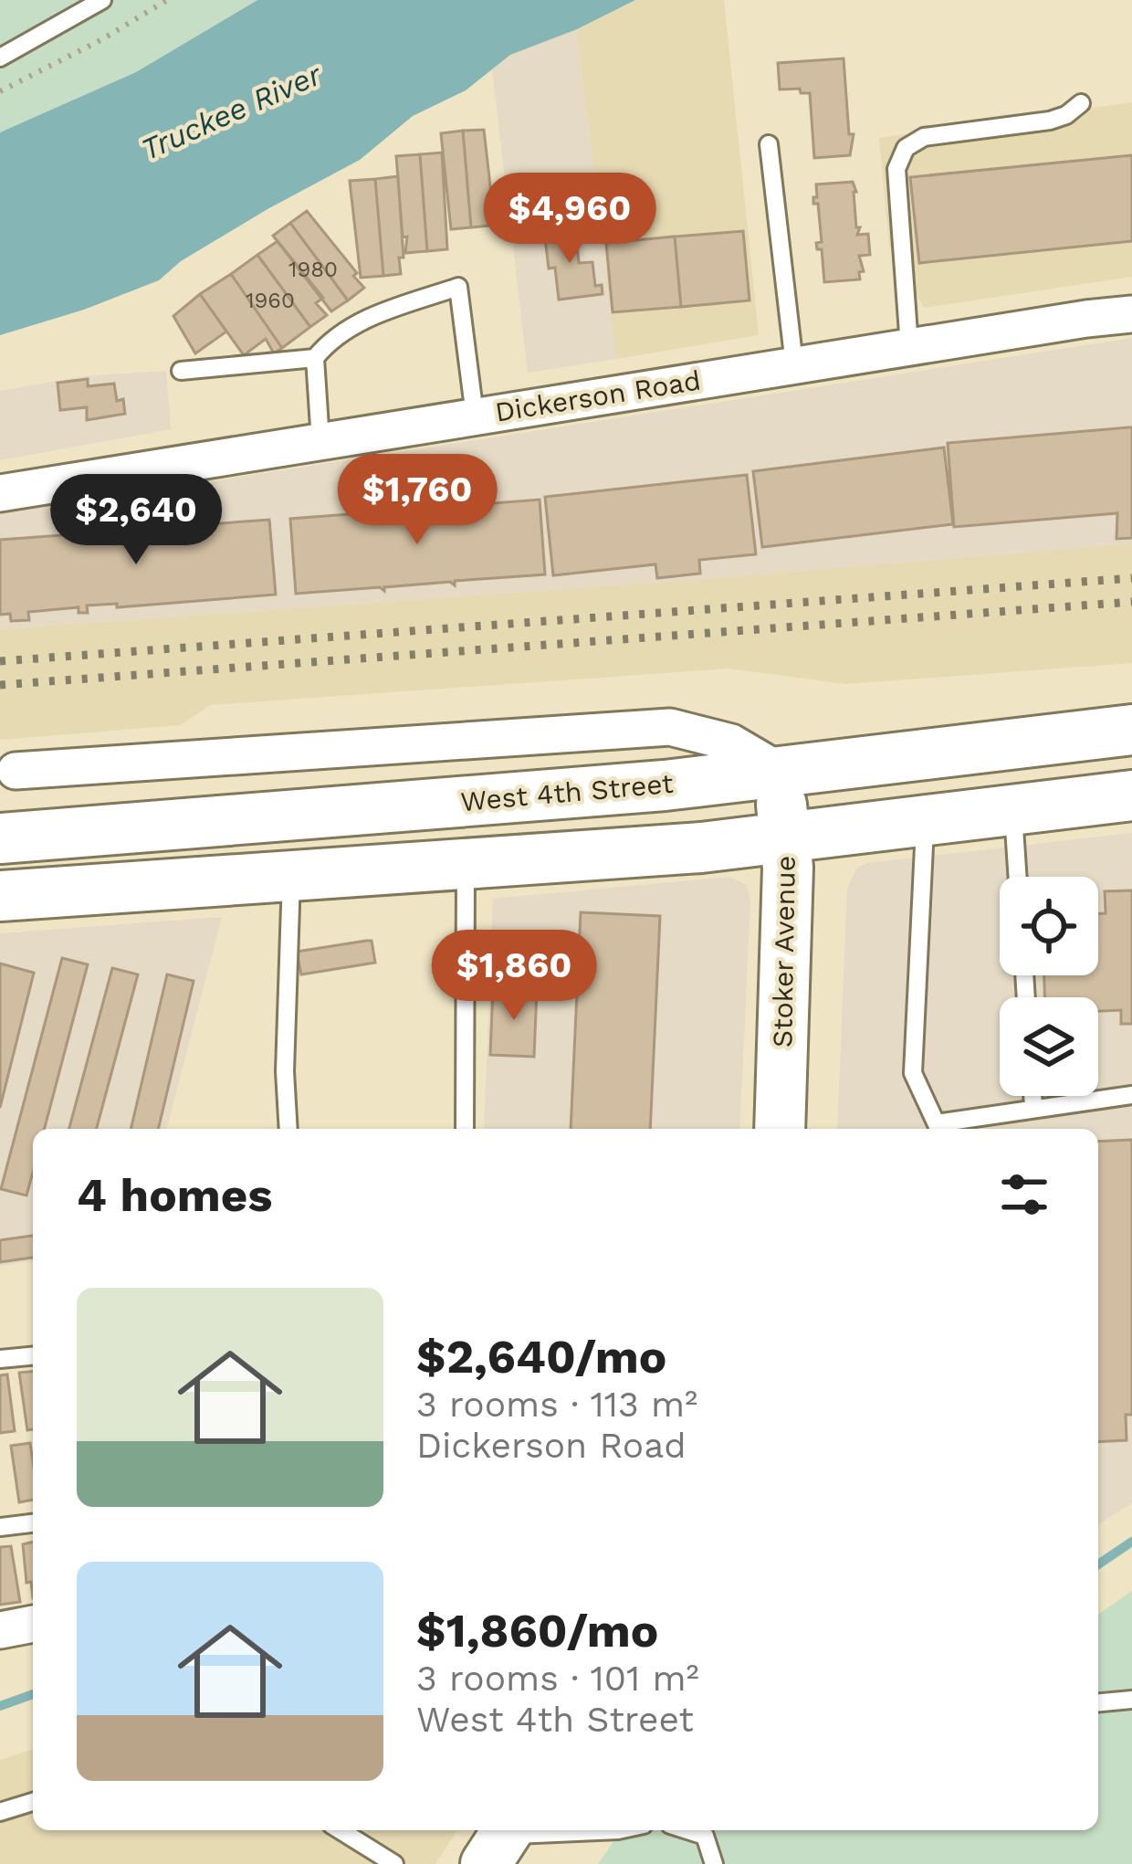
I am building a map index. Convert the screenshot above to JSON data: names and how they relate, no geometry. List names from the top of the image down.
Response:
{
  "streets": {
    "main road": ["West 4th Street", "Stoker Avenue"],
    "street": ["Dickerson Road"]
  },
  "crossings": [
    ["West 4th Street", "Stoker Avenue"]
  ],
  "water": ["Truckee River"],
  "house_numbers": ["1980", "1960"],
  "page": {
    "price": [
      "$4,960",
      "$1,760",
      "$2,640",
      "$1,860"
    ],
    "heading": "4 homes",
    "list": [
      {
        "name": "$2,640/mo",
        "note": "3 rooms · 113 m² · Dickerson Road"
      },
      {
        "name": "$1,860/mo",
        "note": "3 rooms · 101 m² · West 4th Street"
      }
    ]
  }
}
